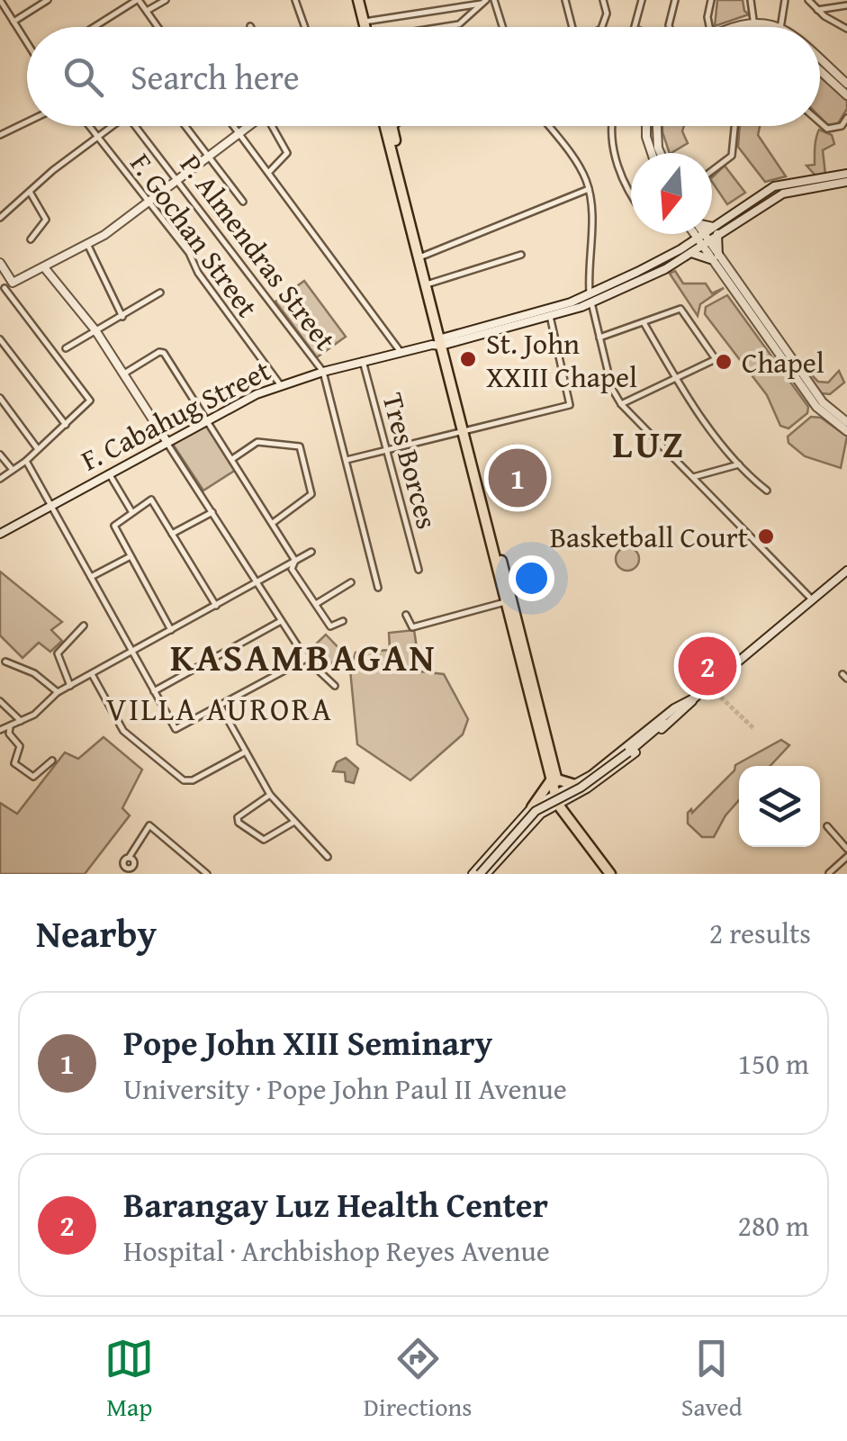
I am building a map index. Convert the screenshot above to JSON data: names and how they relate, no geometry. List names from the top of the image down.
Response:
{
  "streets": {
    "main road": ["F. Cabahug Street"],
    "street": ["F. Gochan Street", "P. Almendras Street", "Tres Borces"]
  },
  "crossings": [
    ["F. Gochan Street", "F. Cabahug Street"],
    ["P. Almendras Street", "F. Cabahug Street"],
    ["F. Cabahug Street", "Tres Borces"]
  ],
  "districts": ["LUZ", "KASAMBAGAN", "VILLA AURORA"],
  "places": ["St. John XXIII Chapel", "Chapel", "Basketball Court"],
  "north": "bottom",
  "page": {
    "search": "Search here",
    "pins": ["1", "2"],
    "heading": ["Nearby", "2 results"],
    "list": [
      {
        "mark": "1",
        "name": "Pope John XIII Seminary",
        "note": "University · Pope John Paul Ⅱ Avenue",
        "value": "150 m"
      },
      {
        "mark": "2",
        "name": "Barangay Luz Health Center",
        "note": "Hospital · Archbishop Reyes Avenue",
        "value": "280 m"
      }
    ],
    "nav": ["Map", "Directions", "Saved"]
  }
}
